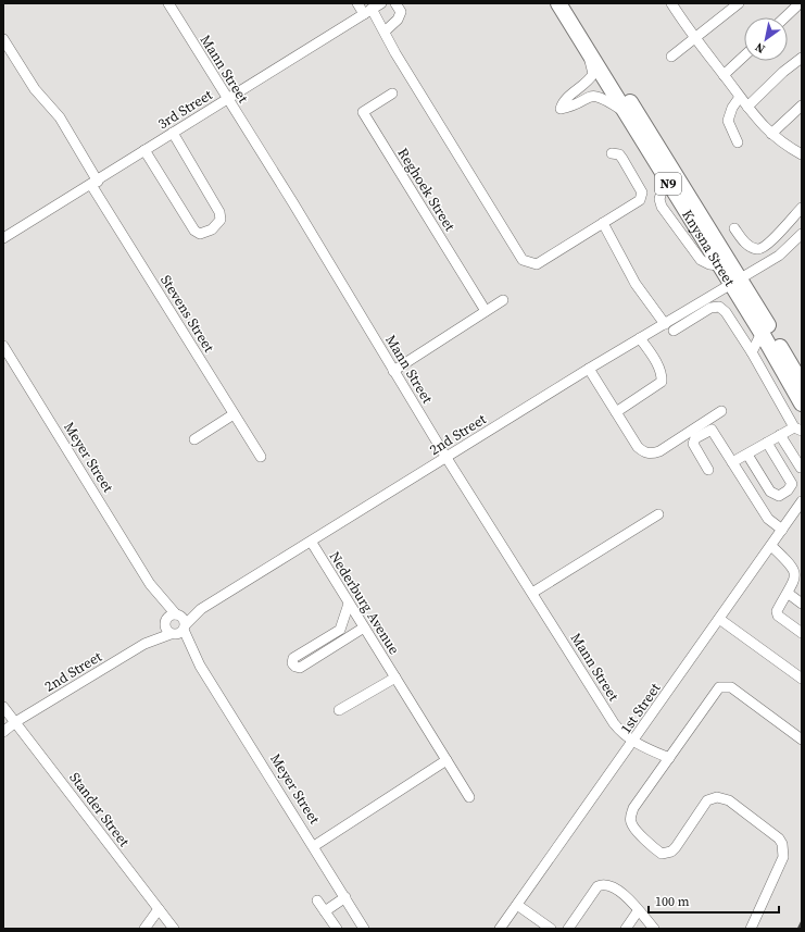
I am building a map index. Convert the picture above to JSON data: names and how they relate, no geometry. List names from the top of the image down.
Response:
{
  "streets": {
    "highway": ["N9", "Knysna Street"],
    "street": [
      "Mann Street",
      "3rd Street",
      "Reghoek Street",
      "Stevens Street",
      "2nd Street",
      "Meyer Street",
      "Nederburg Avenue",
      "1st Street",
      "Stander Street"
    ]
  },
  "crossings": [
    ["Mann Street", "3rd Street"],
    ["Mann Street", "2nd Street"],
    ["Mann Street", "1st Street"],
    ["3rd Street", "Stevens Street"],
    ["Knysna Street", "2nd Street"],
    ["2nd Street", "Meyer Street"],
    ["2nd Street", "Nederburg Avenue"],
    ["2nd Street", "Stander Street"]
  ],
  "scale_bar": "100 m",
  "north": "bottom left"
}
